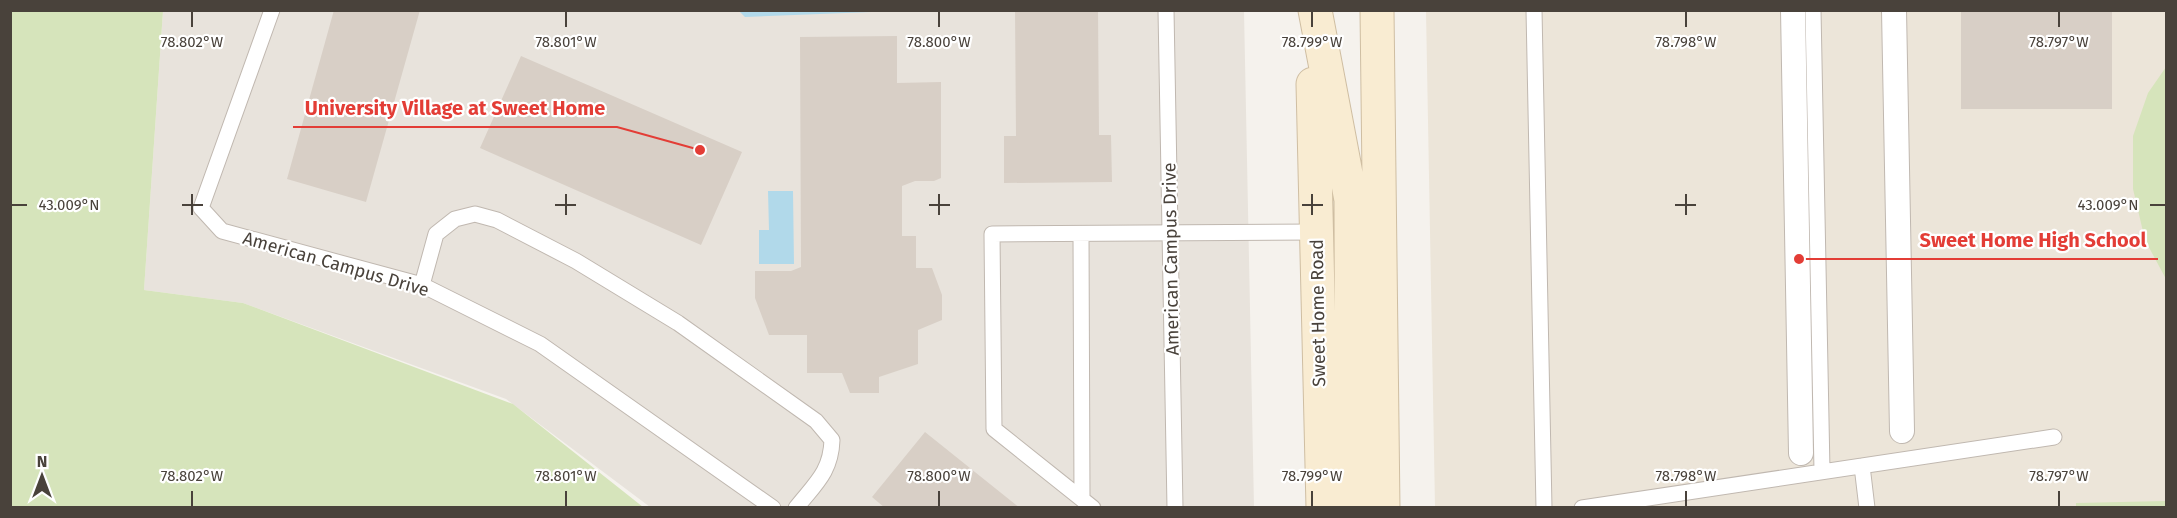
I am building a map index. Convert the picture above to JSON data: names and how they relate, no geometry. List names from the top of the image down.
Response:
{
  "streets": {
    "main road": ["Sweet Home Road"],
    "lane": ["American Campus Drive"]
  },
  "places": ["University Village at Sweet Home", "Sweet Home High School"],
  "north": "top",
  "coordinates": [
    "78.802°W",
    "78.801°W",
    "78.800°W",
    "78.799°W",
    "78.798°W",
    "78.797°W",
    "43.009°N"
  ]
}
